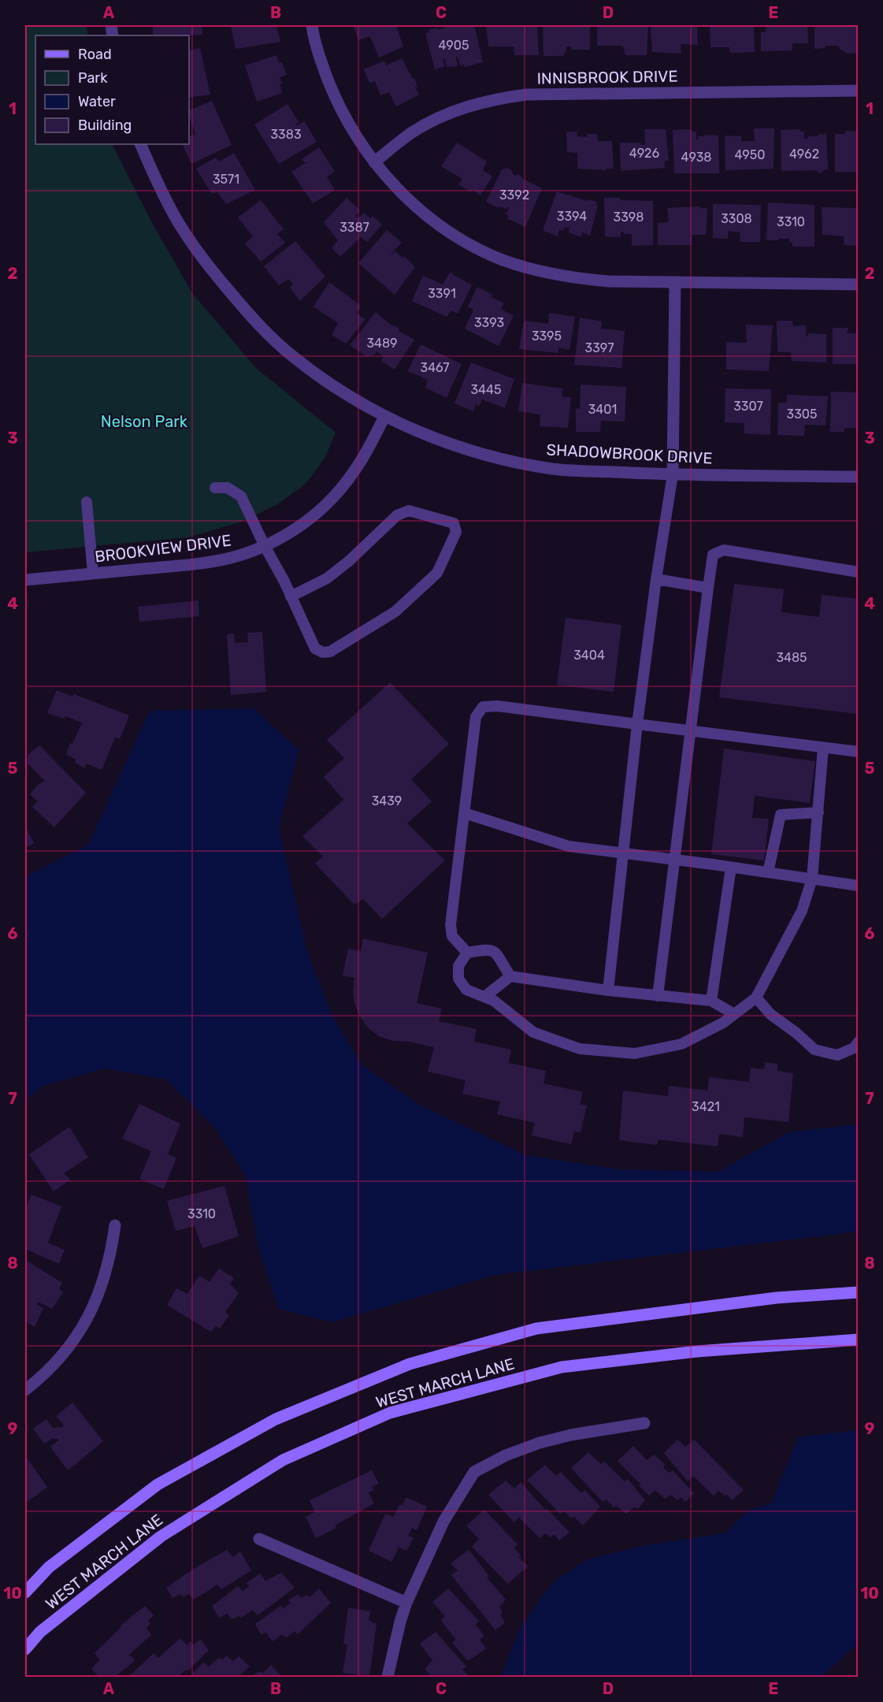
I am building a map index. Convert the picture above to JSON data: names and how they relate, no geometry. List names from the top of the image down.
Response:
{
  "streets": {
    "main road": ["WEST MARCH LANE"],
    "street": ["INNISBROOK DRIVE", "SHADOWBROOK DRIVE", "BROOKVIEW DRIVE"]
  },
  "crossings": [
    ["SHADOWBROOK DRIVE", "BROOKVIEW DRIVE"]
  ],
  "parks": ["Nelson Park"],
  "house_numbers": [
    "4905",
    "3383",
    "4926",
    "4962",
    "4950",
    "4938",
    "3571",
    "3392",
    "3394",
    "3398",
    "3308",
    "3310",
    "3387",
    "3391",
    "3393",
    "3395",
    "3489",
    "3397",
    "3467",
    "3445",
    "3307",
    "3401",
    "3305",
    "3404",
    "3485",
    "3439",
    "3421",
    "3310"
  ],
  "legend": [
    "Road",
    "Park",
    "Water",
    "Building"
  ],
  "grid": {
    "columns": [
      "A",
      "B",
      "C",
      "D",
      "E"
    ],
    "rows": [
      "1",
      "2",
      "3",
      "4",
      "5",
      "6",
      "7",
      "8",
      "9",
      "10"
    ]
  }
}
